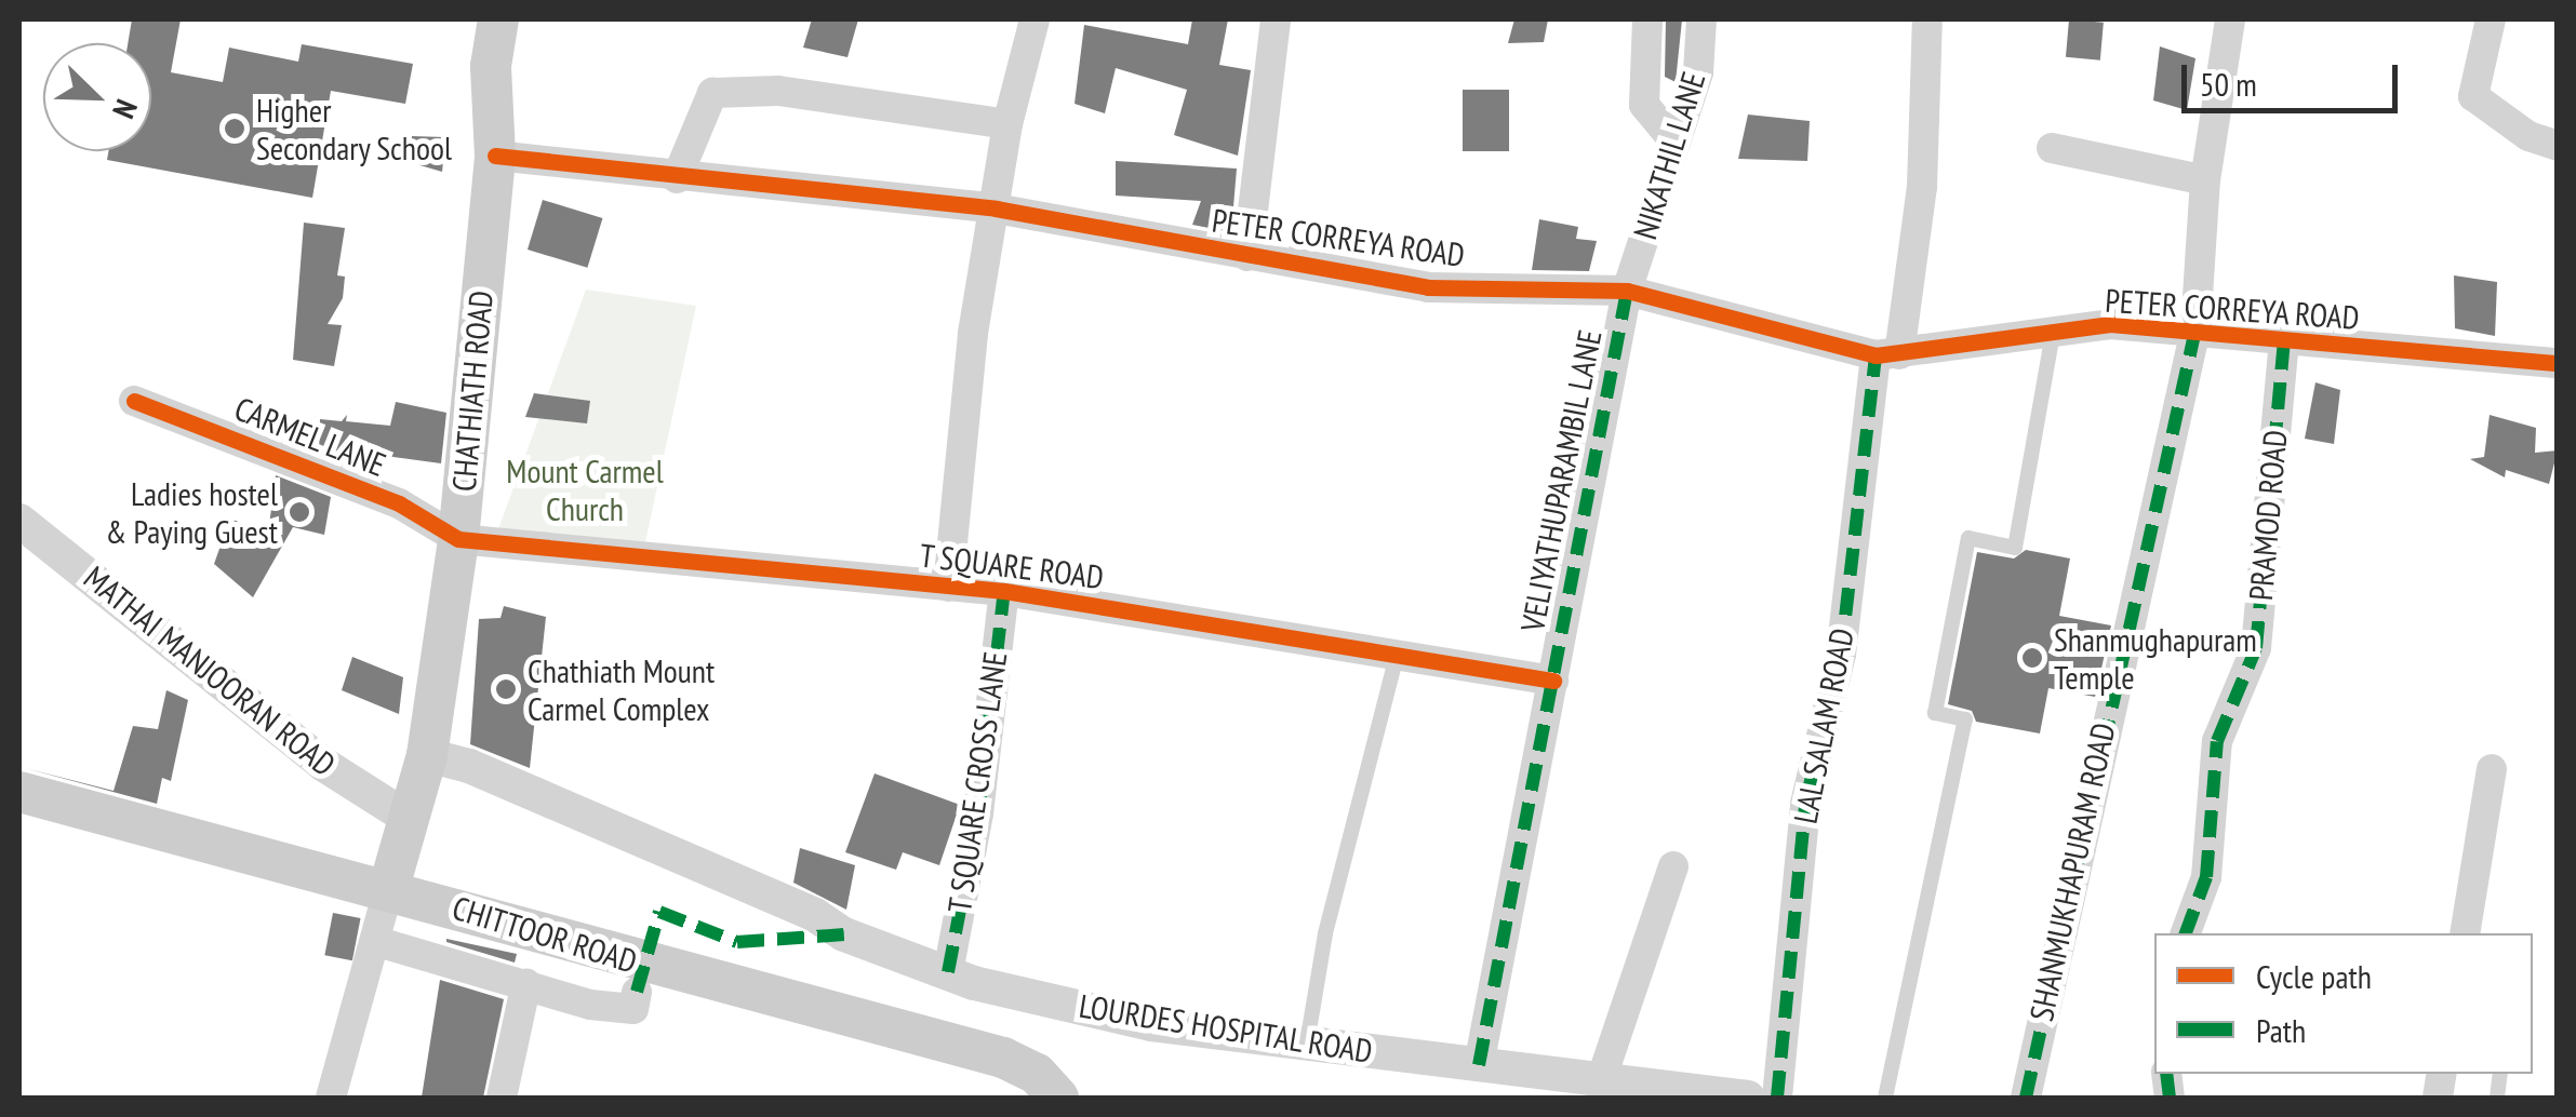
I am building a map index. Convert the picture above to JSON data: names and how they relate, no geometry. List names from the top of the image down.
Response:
{
  "streets": {
    "main road": ["CHATHIATH ROAD", "CHITTOOR ROAD"],
    "street": [
      "NIKATHIL LANE",
      "PETER CORREYA ROAD",
      "CARMEL LANE",
      "VELIYATHUPARAMBIL LANE",
      "PRAMOD ROAD",
      "T SQUARE ROAD",
      "MATHAI MANJOORAN ROAD",
      "LAL SALAM ROAD",
      "T SQUARE CROSS LANE",
      "SHANMUKHAPURAM ROAD",
      "LOURDES HOSPITAL ROAD"
    ]
  },
  "crossings": [
    ["NIKATHIL LANE", "PETER CORREYA ROAD"],
    ["NIKATHIL LANE", "VELIYATHUPARAMBIL LANE"],
    ["PETER CORREYA ROAD", "CHATHIATH ROAD"],
    ["PETER CORREYA ROAD", "VELIYATHUPARAMBIL LANE"],
    ["PETER CORREYA ROAD", "PRAMOD ROAD"],
    ["PETER CORREYA ROAD", "LAL SALAM ROAD"],
    ["PETER CORREYA ROAD", "SHANMUKHAPURAM ROAD"],
    ["CHATHIATH ROAD", "CARMEL LANE"],
    ["CHATHIATH ROAD", "T SQUARE ROAD"],
    ["CHATHIATH ROAD", "MATHAI MANJOORAN ROAD"],
    ["CHATHIATH ROAD", "CHITTOOR ROAD"],
    ["CHATHIATH ROAD", "LOURDES HOSPITAL ROAD"],
    ["CARMEL LANE", "T SQUARE ROAD"],
    ["VELIYATHUPARAMBIL LANE", "T SQUARE ROAD"],
    ["VELIYATHUPARAMBIL LANE", "LOURDES HOSPITAL ROAD"],
    ["T SQUARE ROAD", "T SQUARE CROSS LANE"],
    ["T SQUARE CROSS LANE", "LOURDES HOSPITAL ROAD"]
  ],
  "parks": ["Mount Carmel Church"],
  "places": [
    "Higher Secondary School",
    "Ladies hostel & Paying Guest",
    "Shanmughapuram Temple",
    "Chathiath Mount Carmel Complex"
  ],
  "legend": ["Cycle path", "Path"],
  "scale_bar": "50 m",
  "north": "bottom right"
}
